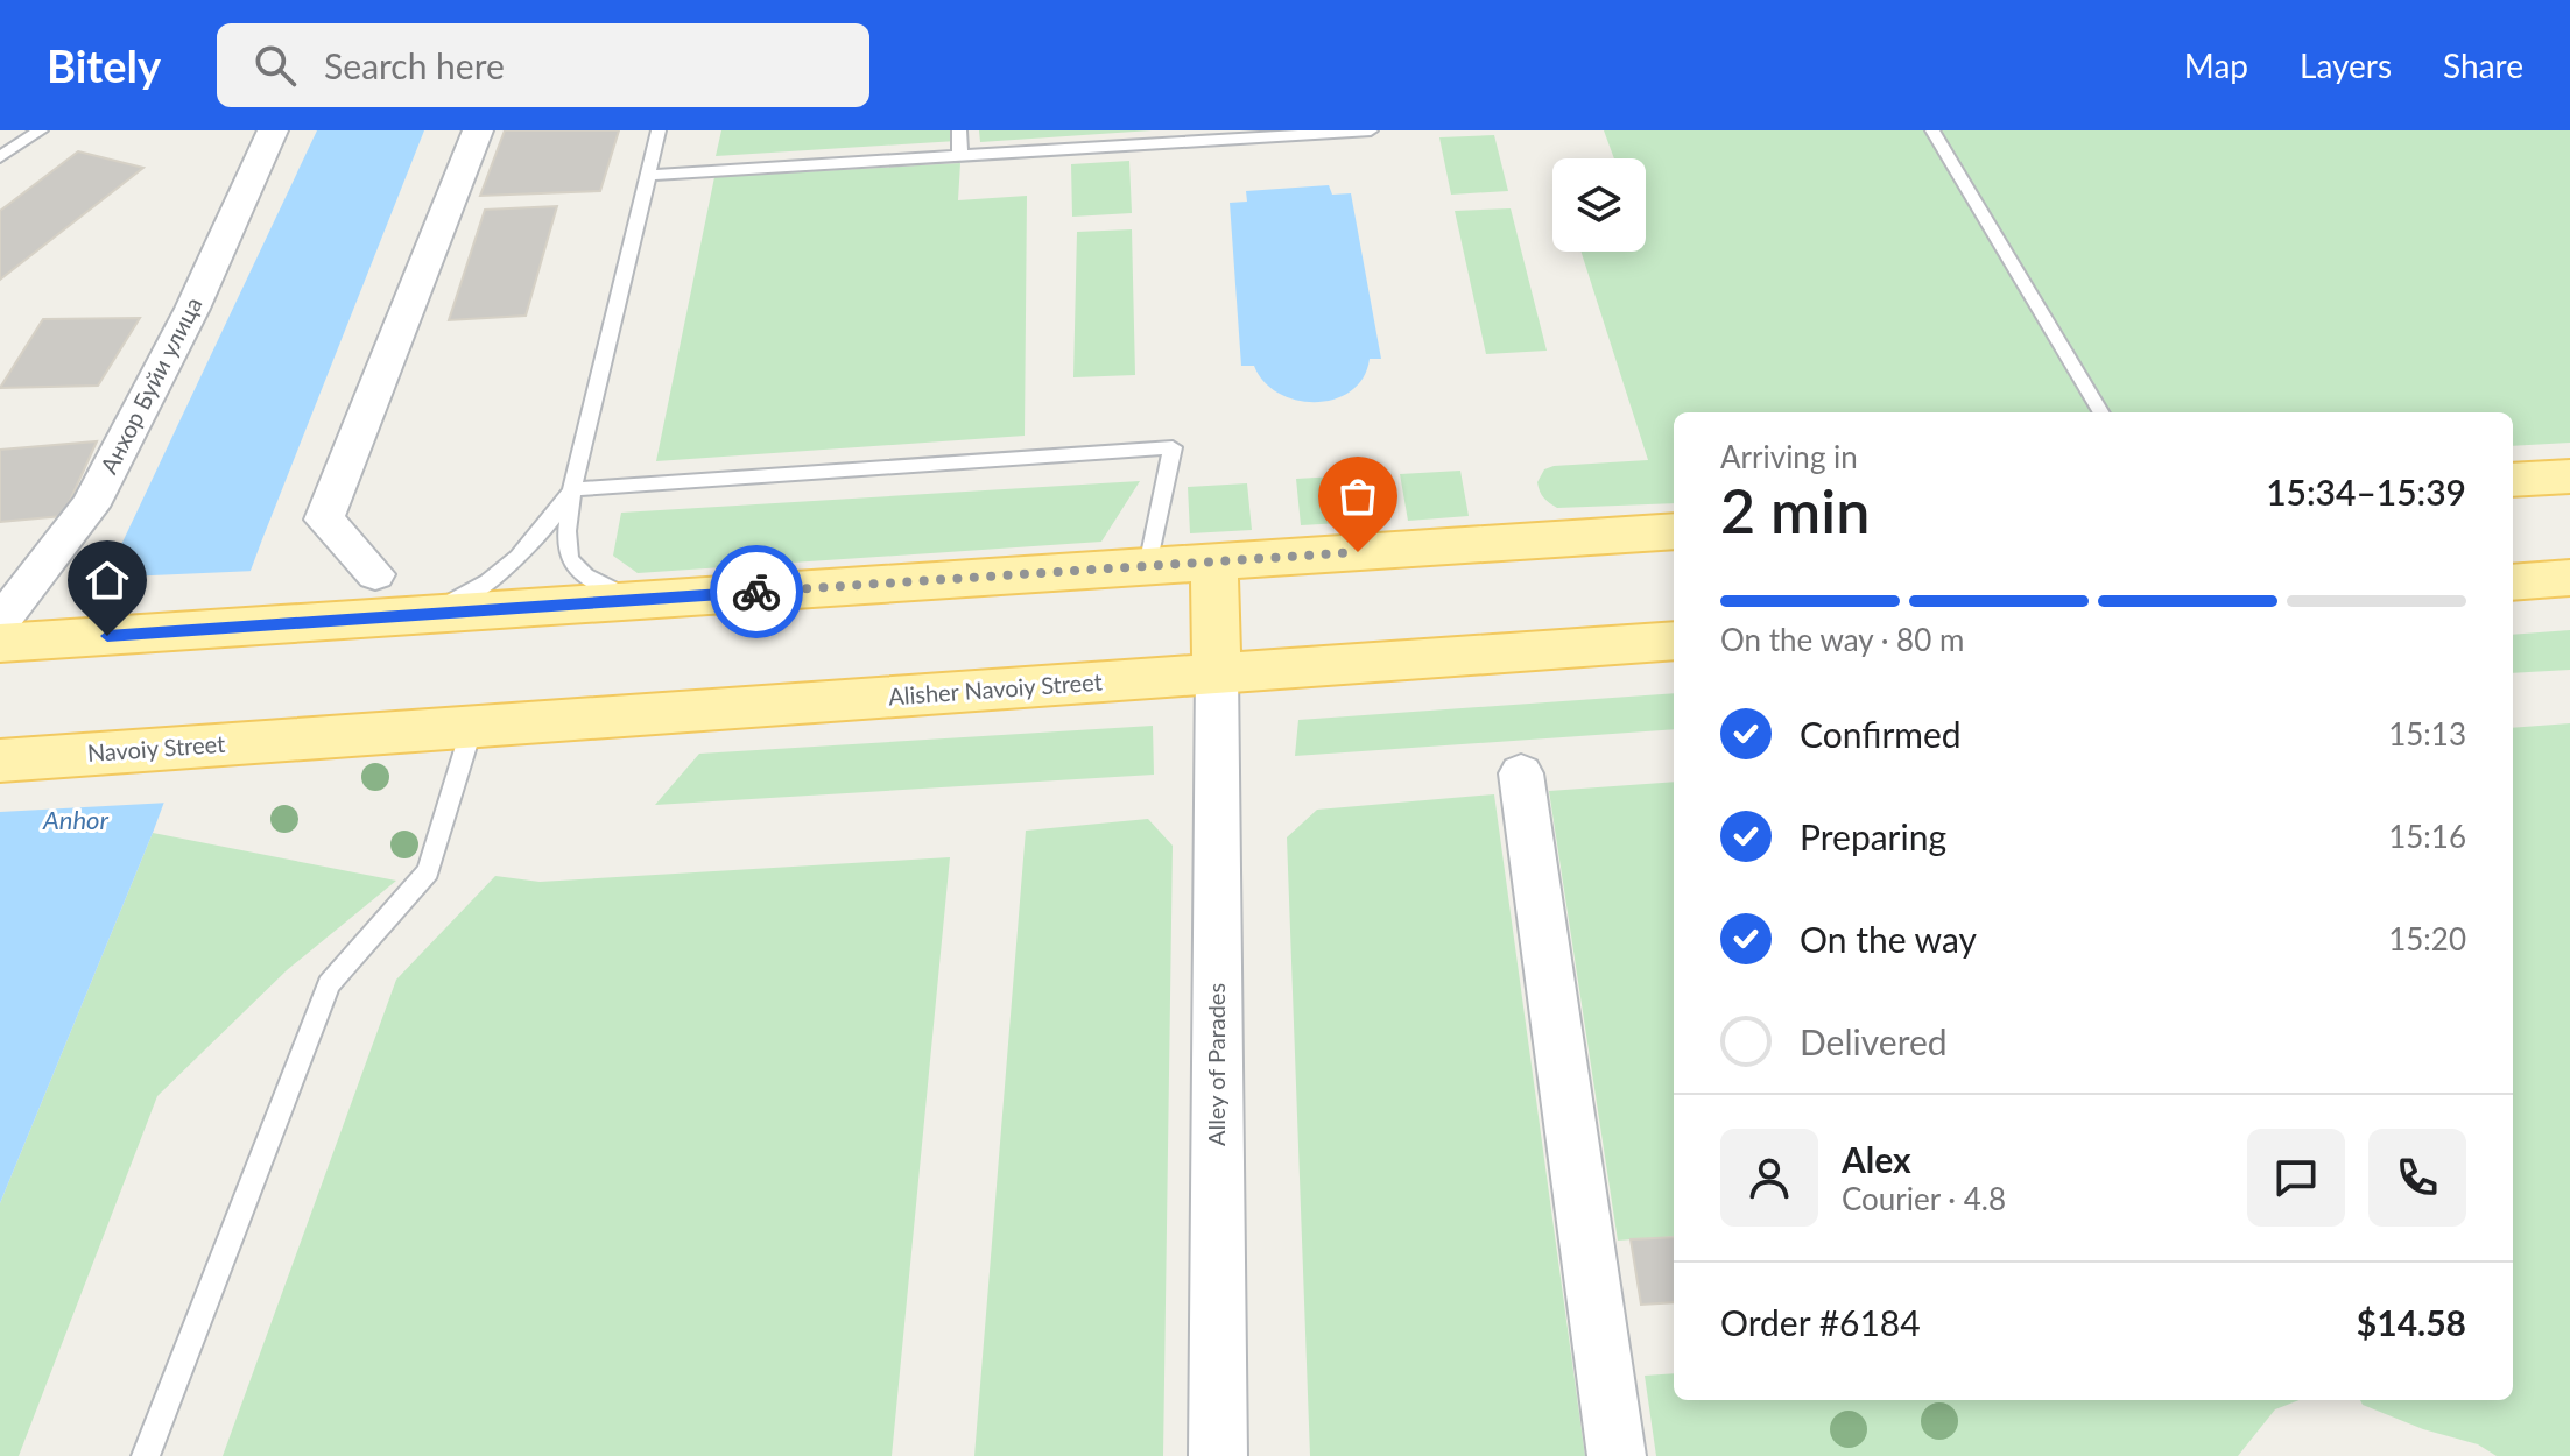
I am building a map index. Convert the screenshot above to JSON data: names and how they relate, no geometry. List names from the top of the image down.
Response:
{
  "streets": {
    "main road": ["Alisher Navoiy Street", "Navoiy Street"],
    "street": ["Анхор Буйи улица", "Alley of Parades"]
  },
  "crossings": [
    ["Alisher Navoiy Street", "Navoiy Street"],
    ["Alisher Navoiy Street", "Alley of Parades"]
  ],
  "water": ["Anhor"],
  "page": {
    "header": "Bitely",
    "search": "Search here",
    "nav": ["Map", "Layers", "Share"],
    "heading": ["2 min", "Arriving in", "15:34–15:39"],
    "panel": [
      "Alex",
      "Courier · 4.8",
      "Order #6184",
      "$14.58"
    ],
    "bar": "On the way · 80 m",
    "list": [
      ["Confirmed", "15:13"],
      ["Preparing", "15:16"],
      ["On the way", "15:20"],
      "Delivered"
    ]
  }
}
